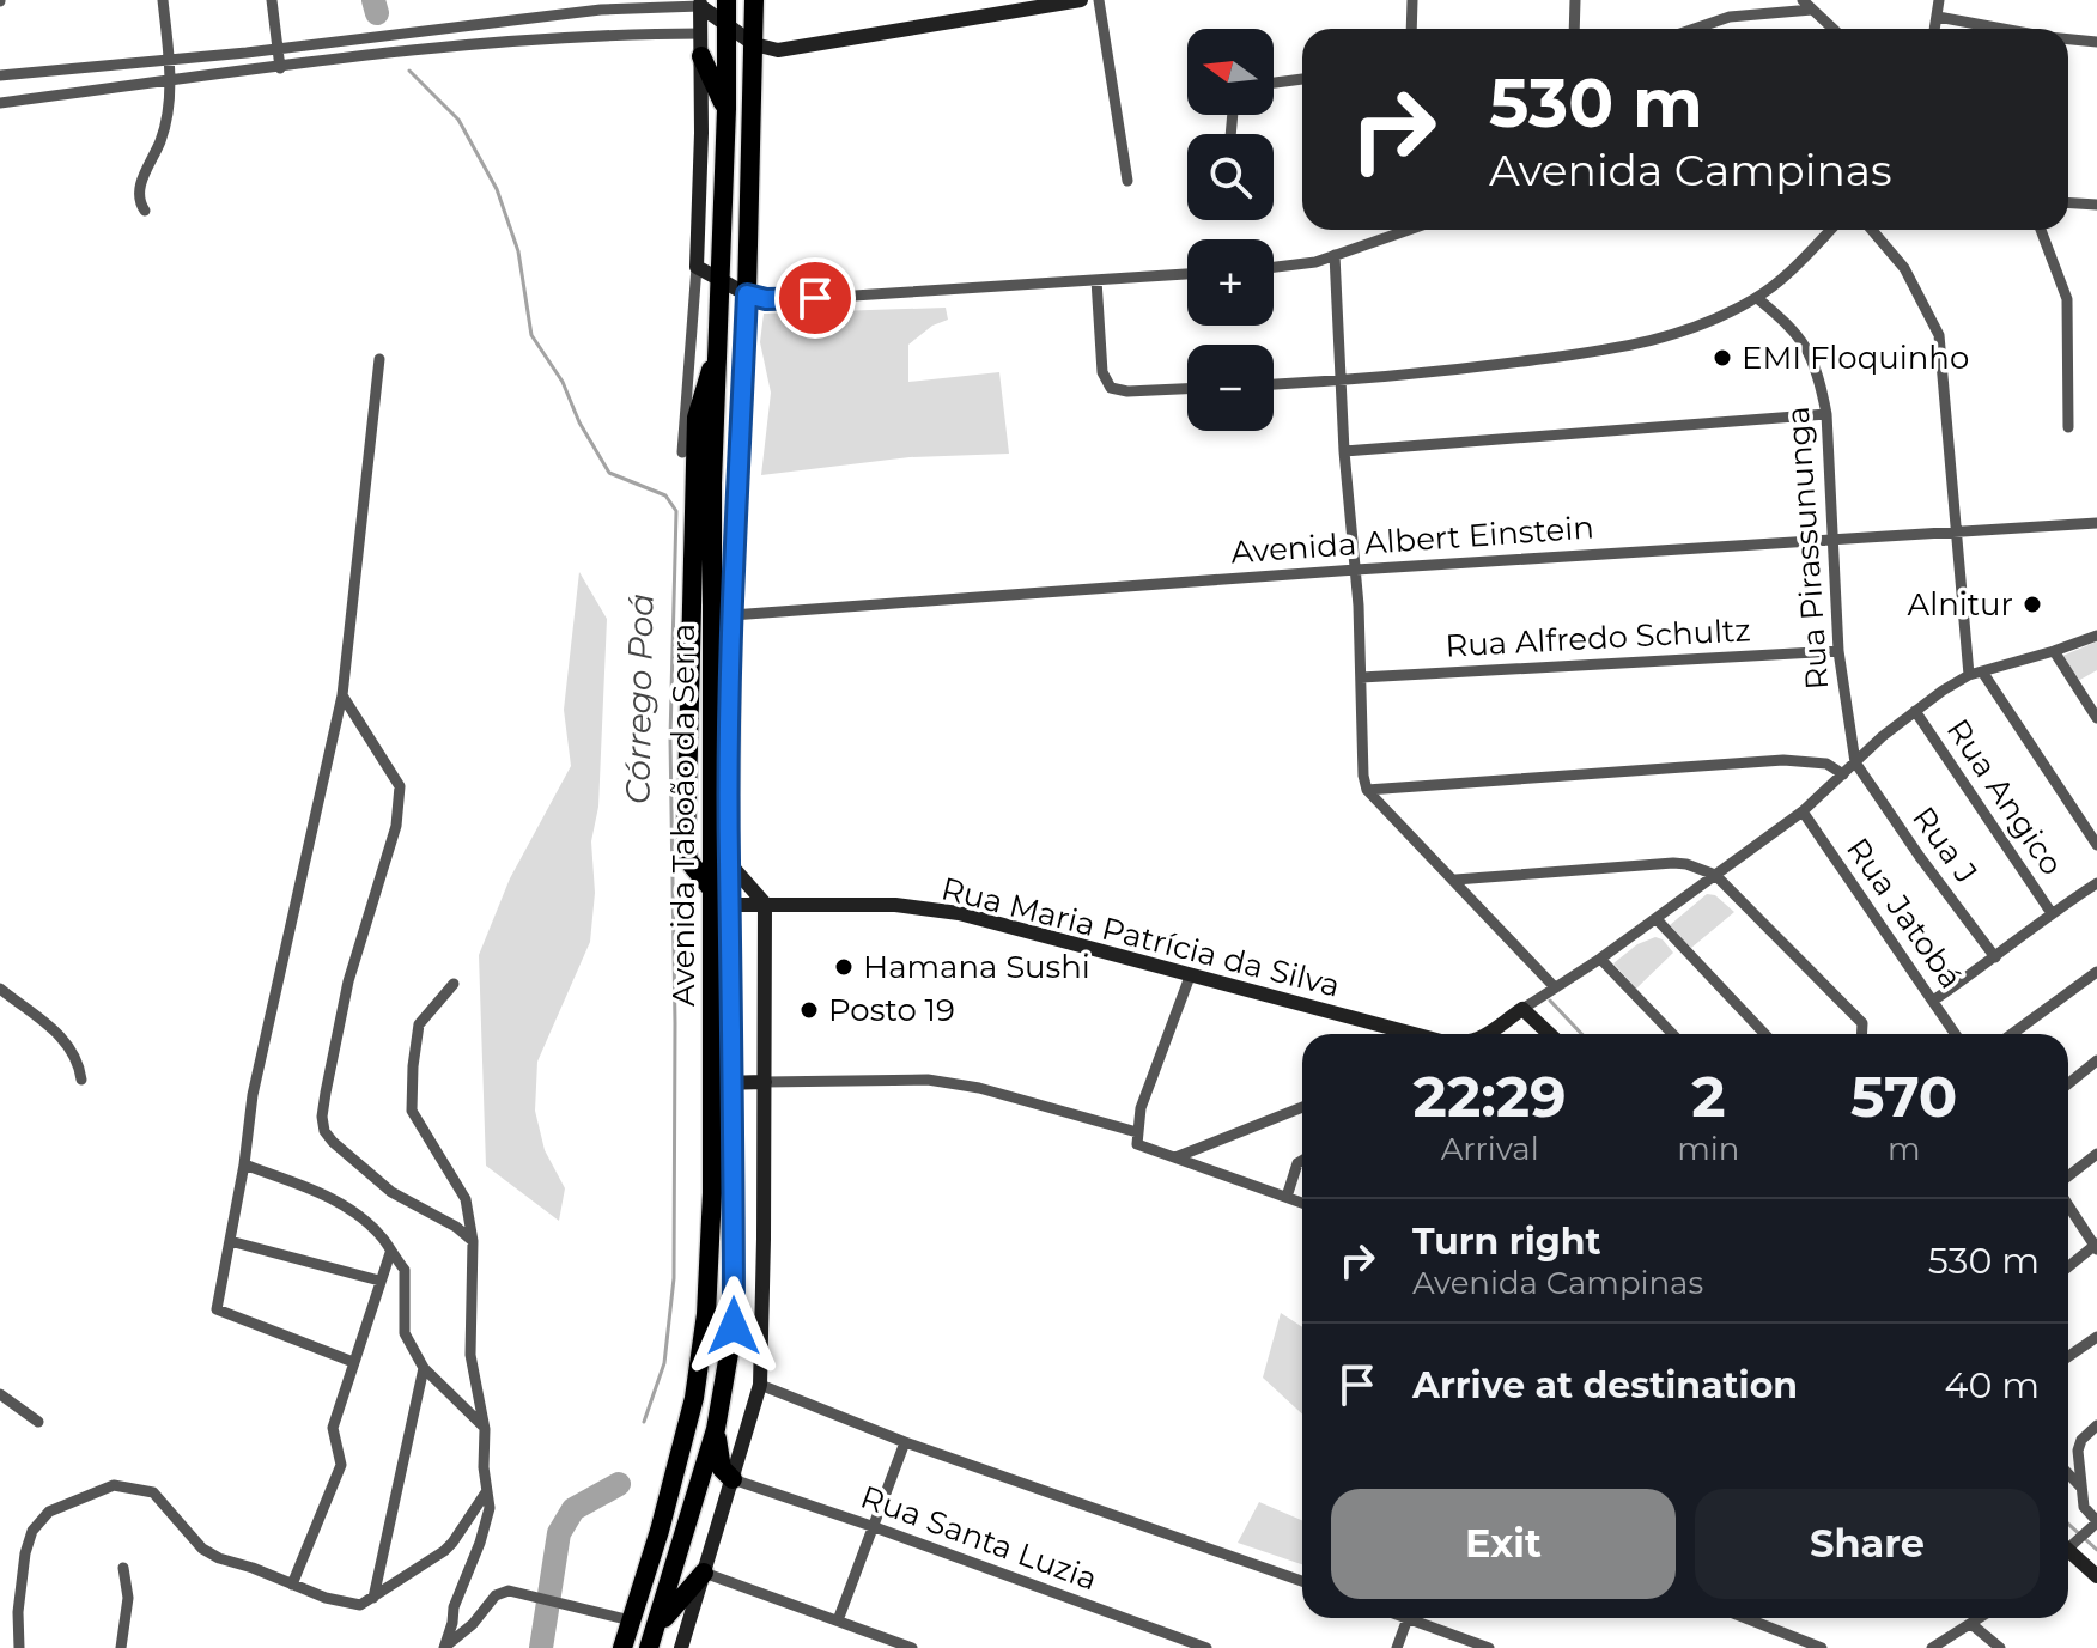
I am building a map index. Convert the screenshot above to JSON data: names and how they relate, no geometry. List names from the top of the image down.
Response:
{
  "streets": {
    "highway": ["Avenida Taboão da Serra"],
    "street": [
      "Avenida Albert Einstein",
      "Rua Pirassununga",
      "Rua Alfredo Schultz",
      "Rua Angico",
      "Rua J",
      "Rua Jatobá",
      "Rua Maria Patrícia da Silva",
      "Rua Santa Luzia"
    ]
  },
  "crossings": [
    ["Avenida Albert Einstein", "Rua Pirassununga"],
    ["Avenida Albert Einstein", "Avenida Taboão da Serra"],
    ["Rua Pirassununga", "Rua Alfredo Schultz"],
    ["Rua Pirassununga", "Rua J"],
    ["Avenida Taboão da Serra", "Rua Maria Patrícia da Silva"]
  ],
  "water": ["Córrego Poá"],
  "places": [
    "EMI Floquinho",
    "Alnitur",
    "Hamana Sushi",
    "Posto 19"
  ],
  "north": "left",
  "page": {
    "map_buttons": ["+", "−"],
    "turn": ["530 m", "Avenida Campinas"],
    "eta": [
      "22:29",
      "Arrival",
      "2",
      "min",
      "570",
      "m"
    ],
    "list": [
      {
        "name": "Turn right",
        "note": "Avenida Campinas",
        "value": "530 m"
      },
      {
        "name": "Arrive at destination",
        "value": "40 m"
      }
    ],
    "buttons": ["Exit", "Share"]
  }
}
